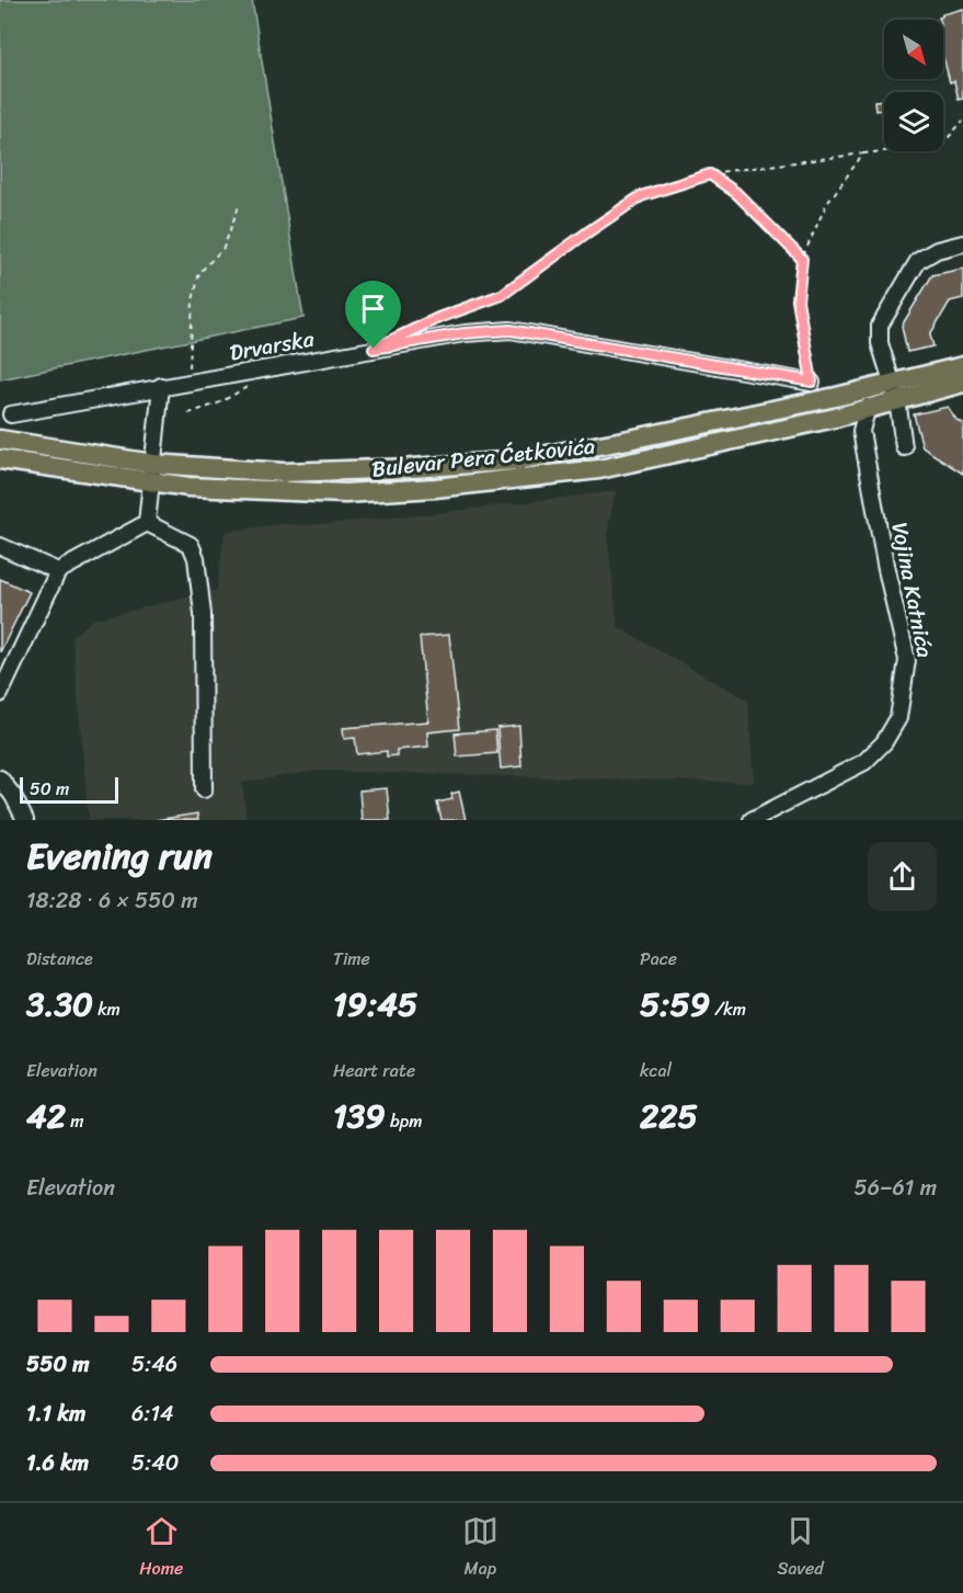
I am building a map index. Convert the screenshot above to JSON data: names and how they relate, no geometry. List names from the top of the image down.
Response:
{
  "streets": {
    "main road": ["Bulevar Pera Ćetkovića"],
    "street": ["Drvarska", "Vojina Katnića"]
  },
  "crossings": [
    ["Bulevar Pera Ćetkovića", "Vojina Katnića"]
  ],
  "scale_bar": "50 m",
  "north": "bottom right",
  "page": {
    "scale": "50 m",
    "heading": ["Evening run", "18:28 · 6 × 550 m"],
    "stats": [
      ["Distance", "3.30 km"],
      ["Time", "19:45"],
      ["Pace", "5:59 /km"],
      ["Elevation", "42 m"],
      ["Heart rate", "139 bpm"],
      ["kcal", "225"]
    ],
    "chart": ["Elevation", "56–61 m"],
    "list": [
      {
        "name": "550 m",
        "note": "5:46"
      },
      {
        "name": "1.1 km",
        "note": "6:14"
      },
      {
        "name": "1.6 km",
        "note": "5:40"
      }
    ],
    "tabs": ["Home", "Map", "Saved"]
  }
}
